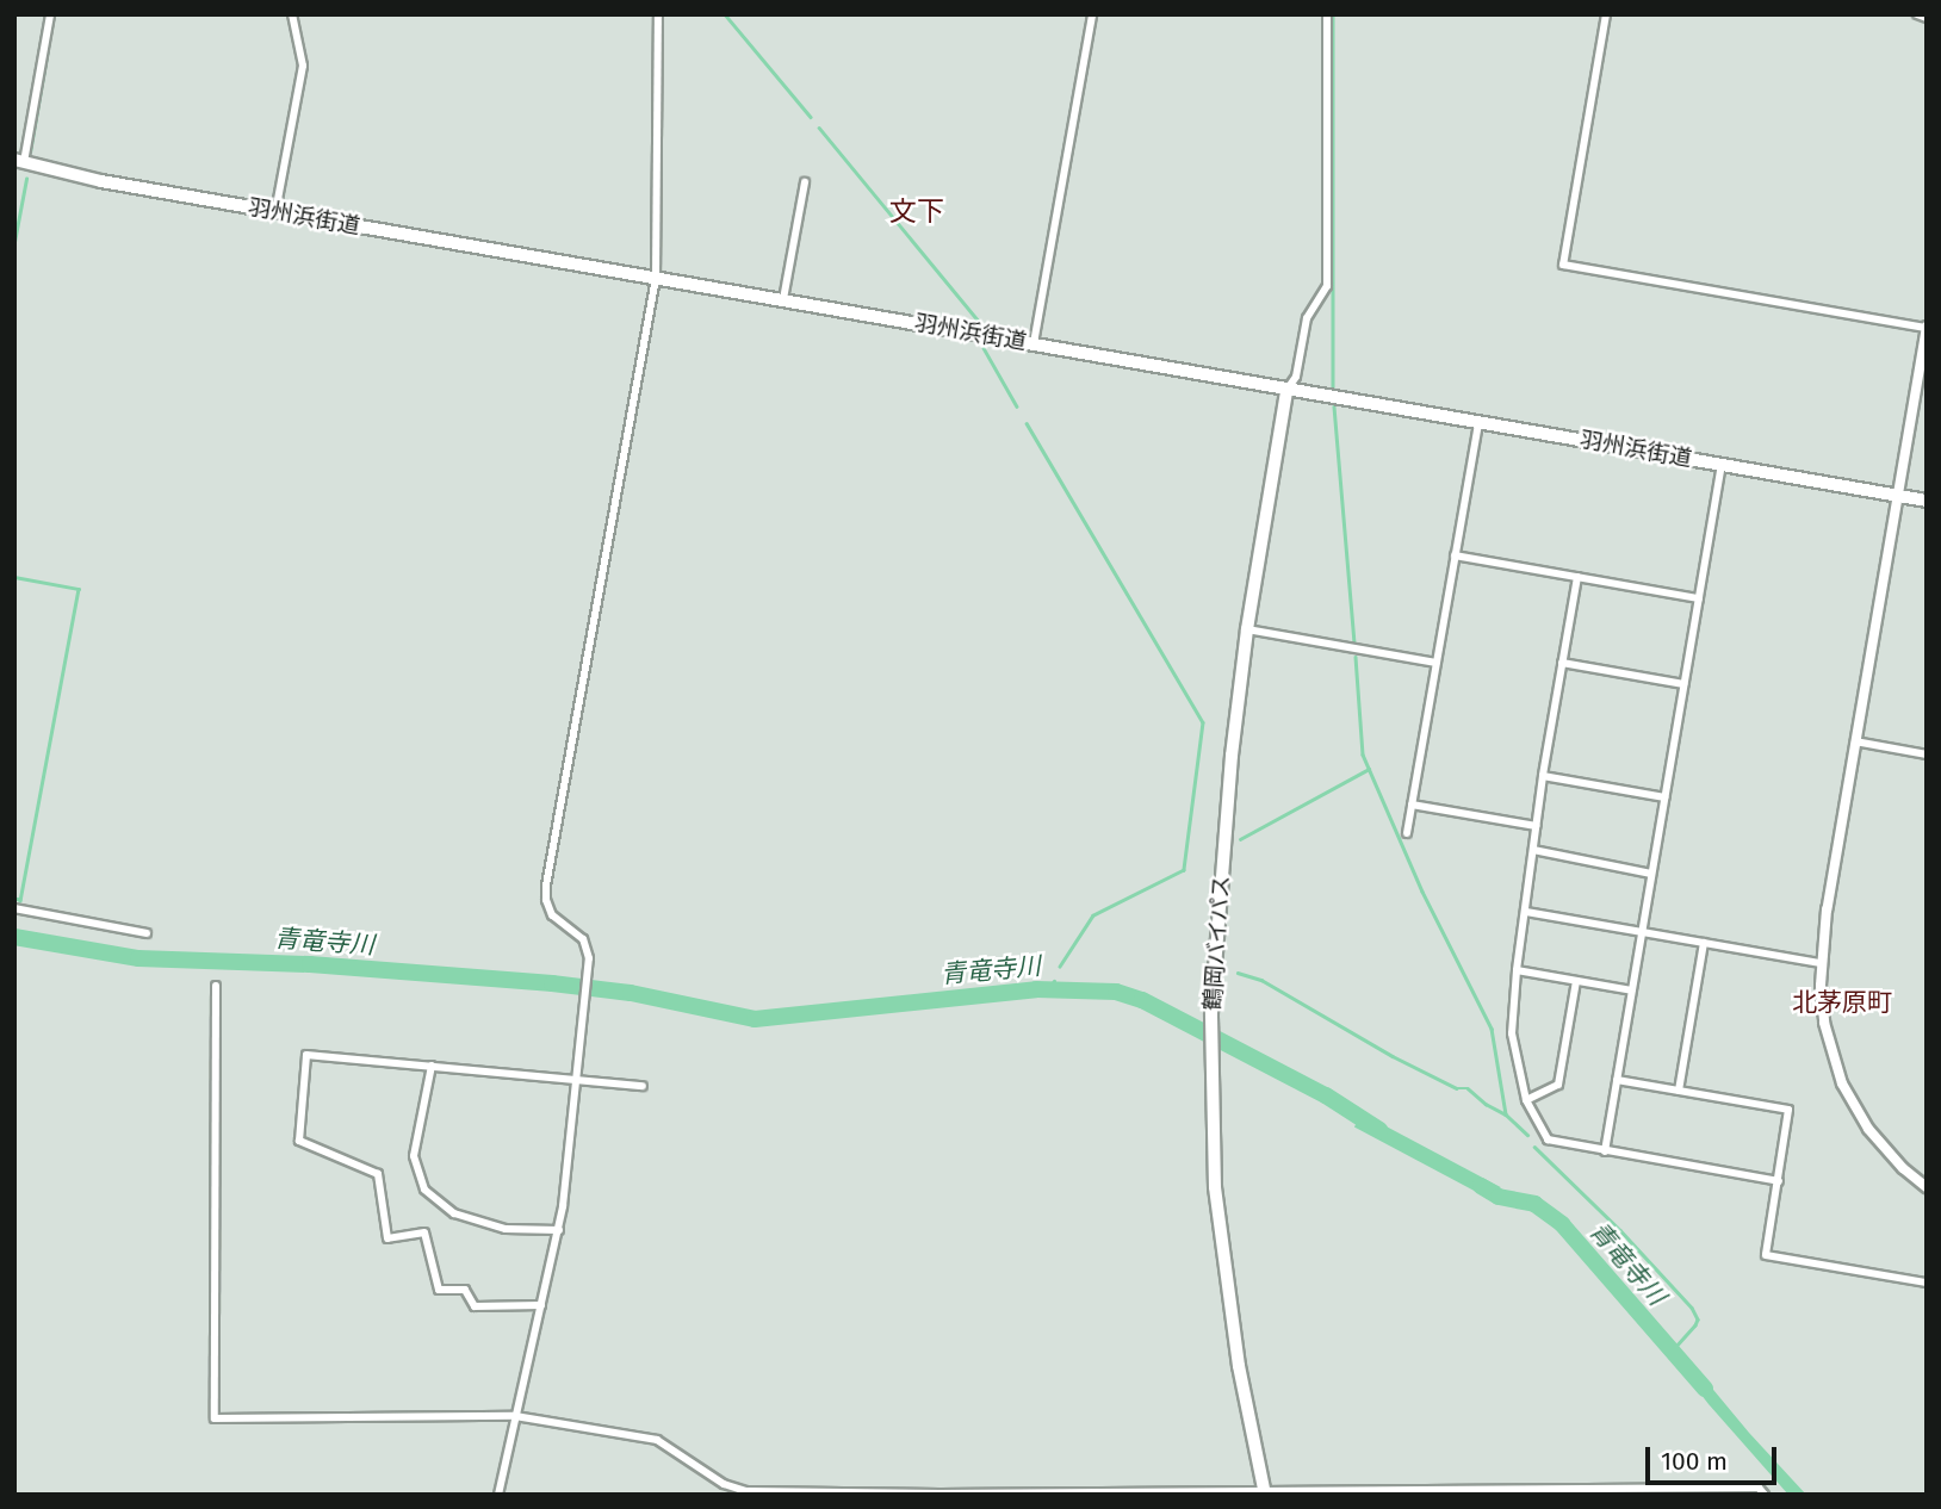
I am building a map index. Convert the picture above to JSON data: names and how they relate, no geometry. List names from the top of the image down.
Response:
{
  "streets": {
    "main road": ["羽州浜街道", "鶴岡バイパス"]
  },
  "crossings": [
    ["羽州浜街道", "鶴岡バイパス"]
  ],
  "districts": ["文下", "北茅原町"],
  "water": ["青竜寺川"],
  "scale_bar": "100 m"
}
